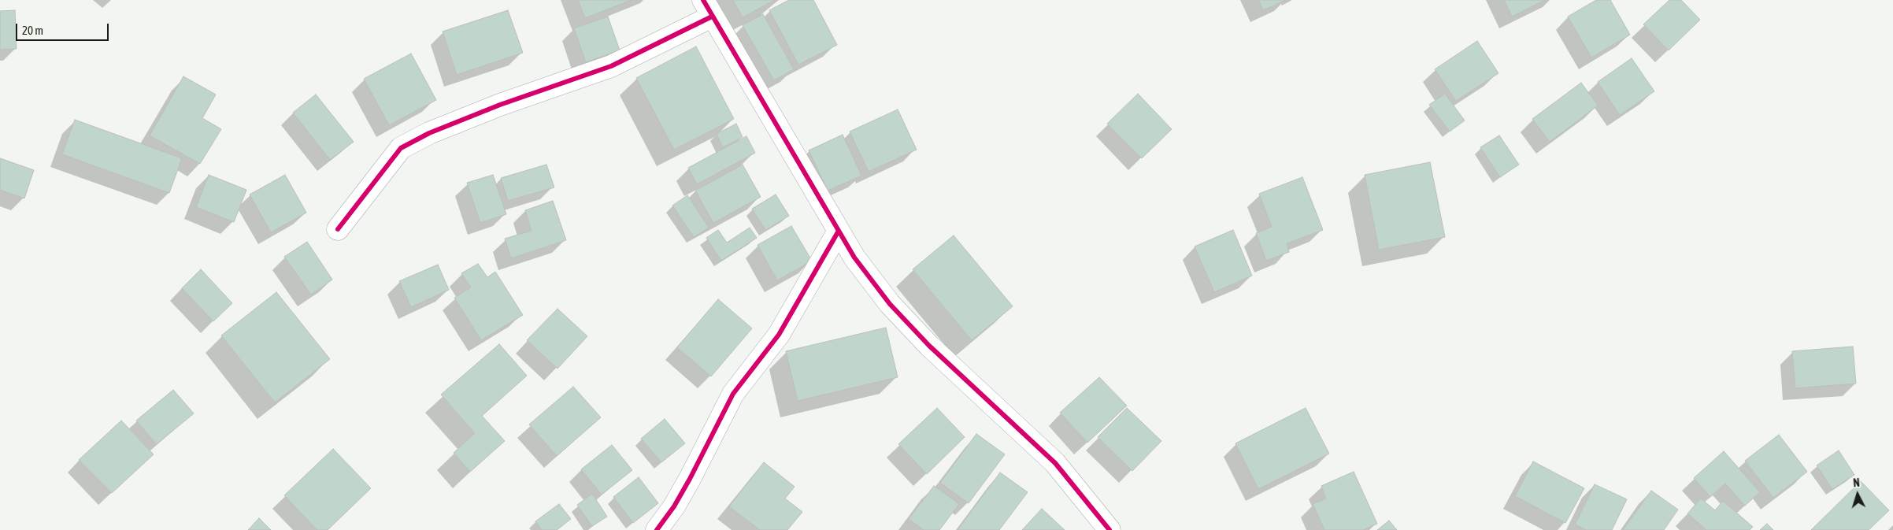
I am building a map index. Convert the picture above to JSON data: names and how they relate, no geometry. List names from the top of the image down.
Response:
{
  "scale_bar": "20 m",
  "north": "top"
}
